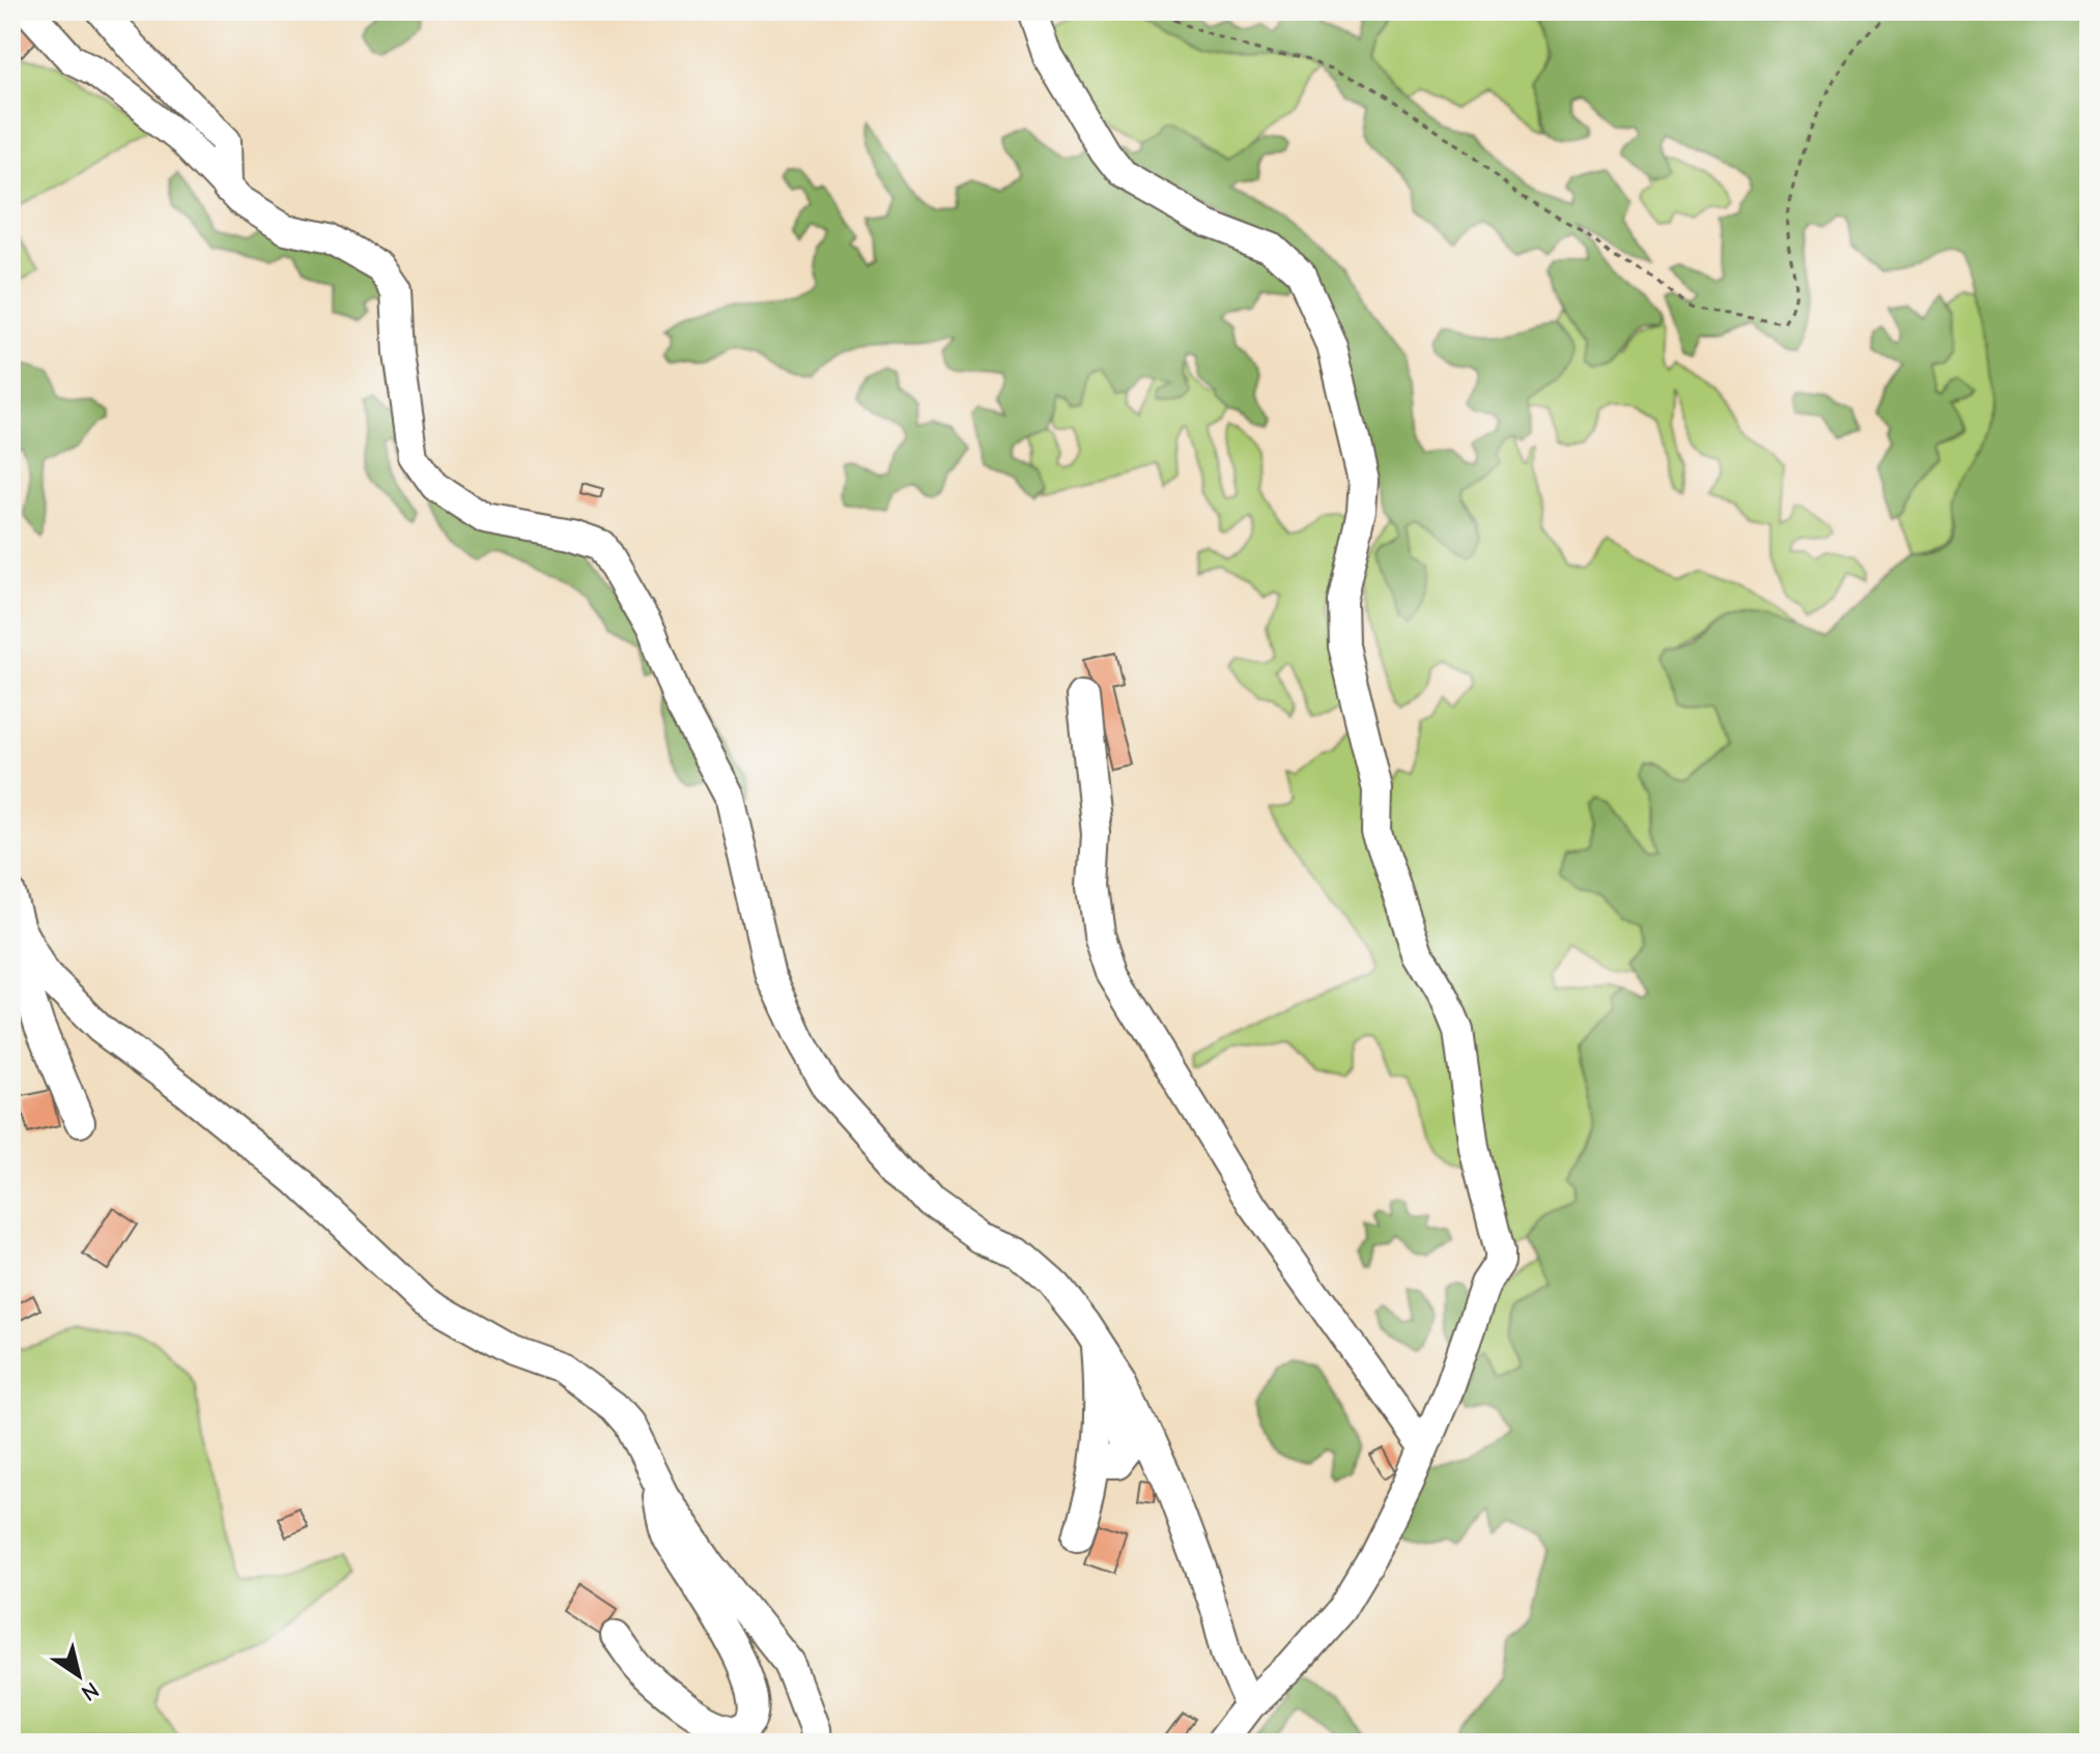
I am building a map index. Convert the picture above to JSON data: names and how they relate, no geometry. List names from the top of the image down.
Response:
{
  "north": "bottom right"
}
